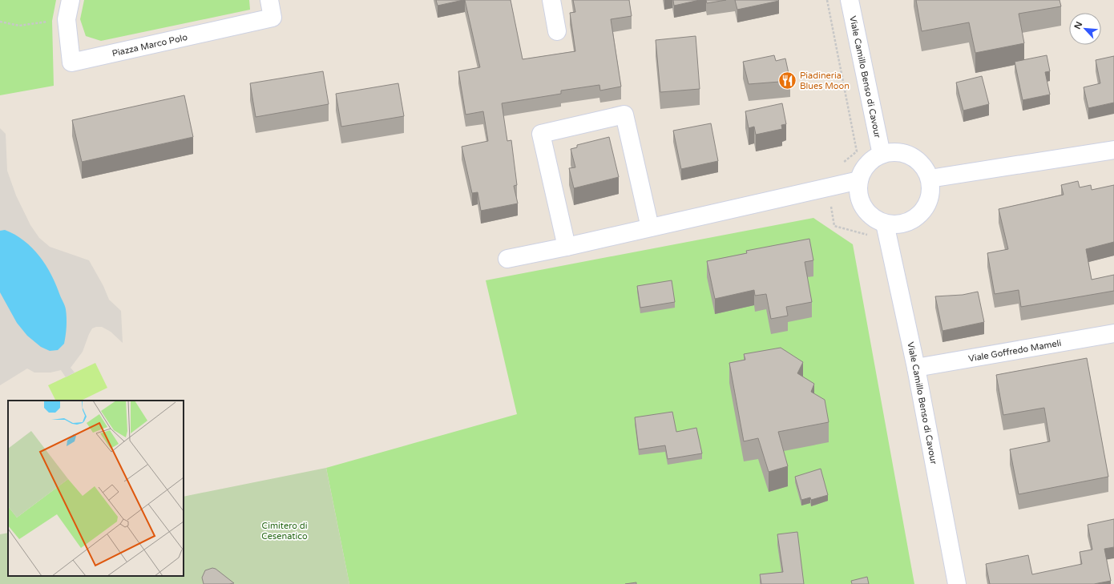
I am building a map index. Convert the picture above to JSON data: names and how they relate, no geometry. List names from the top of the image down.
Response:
{
  "streets": {
    "street": ["Piazza Marco Polo", "Viale Camillo Benso di Cavour", "Viale Goffredo Mameli"]
  },
  "crossings": [
    ["Viale Camillo Benso di Cavour", "Viale Goffredo Mameli"]
  ],
  "parks": ["Cimitero di Cesenatico"],
  "places": {
    "restaurant": ["Piadineria Blues Moon"]
  },
  "north": "top left"
}
